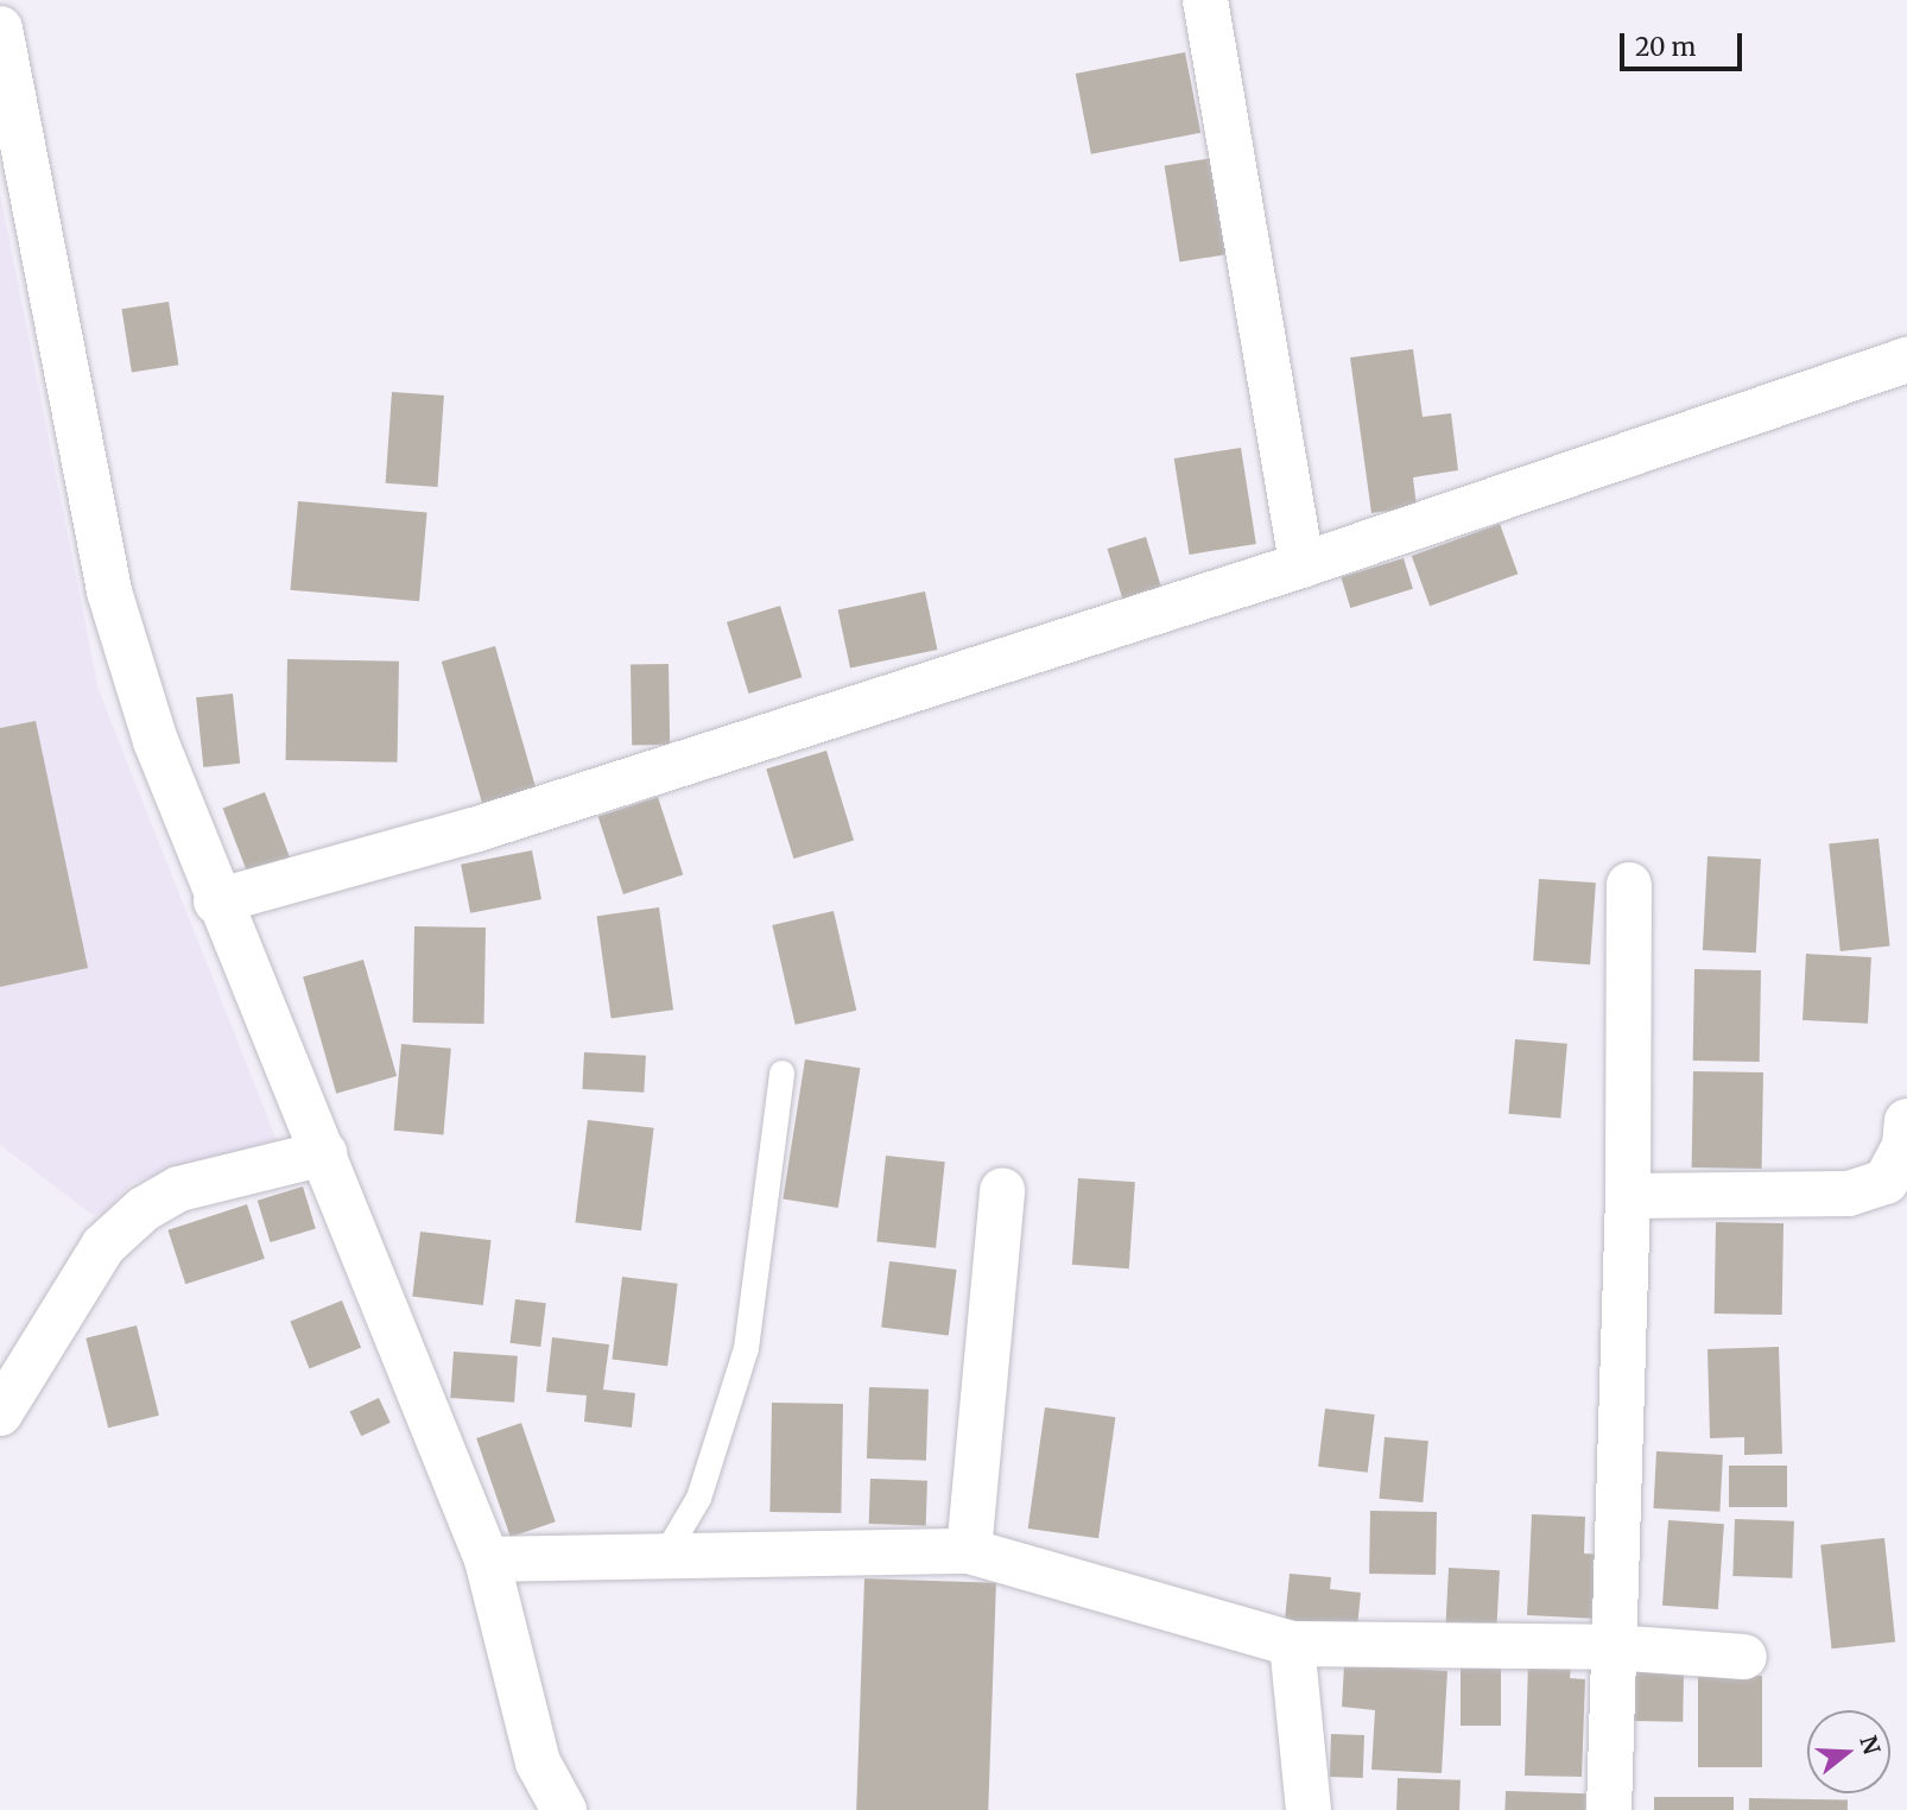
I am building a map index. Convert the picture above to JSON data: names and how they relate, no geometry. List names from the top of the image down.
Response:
{
  "scale_bar": "20 m",
  "north": "right"
}
